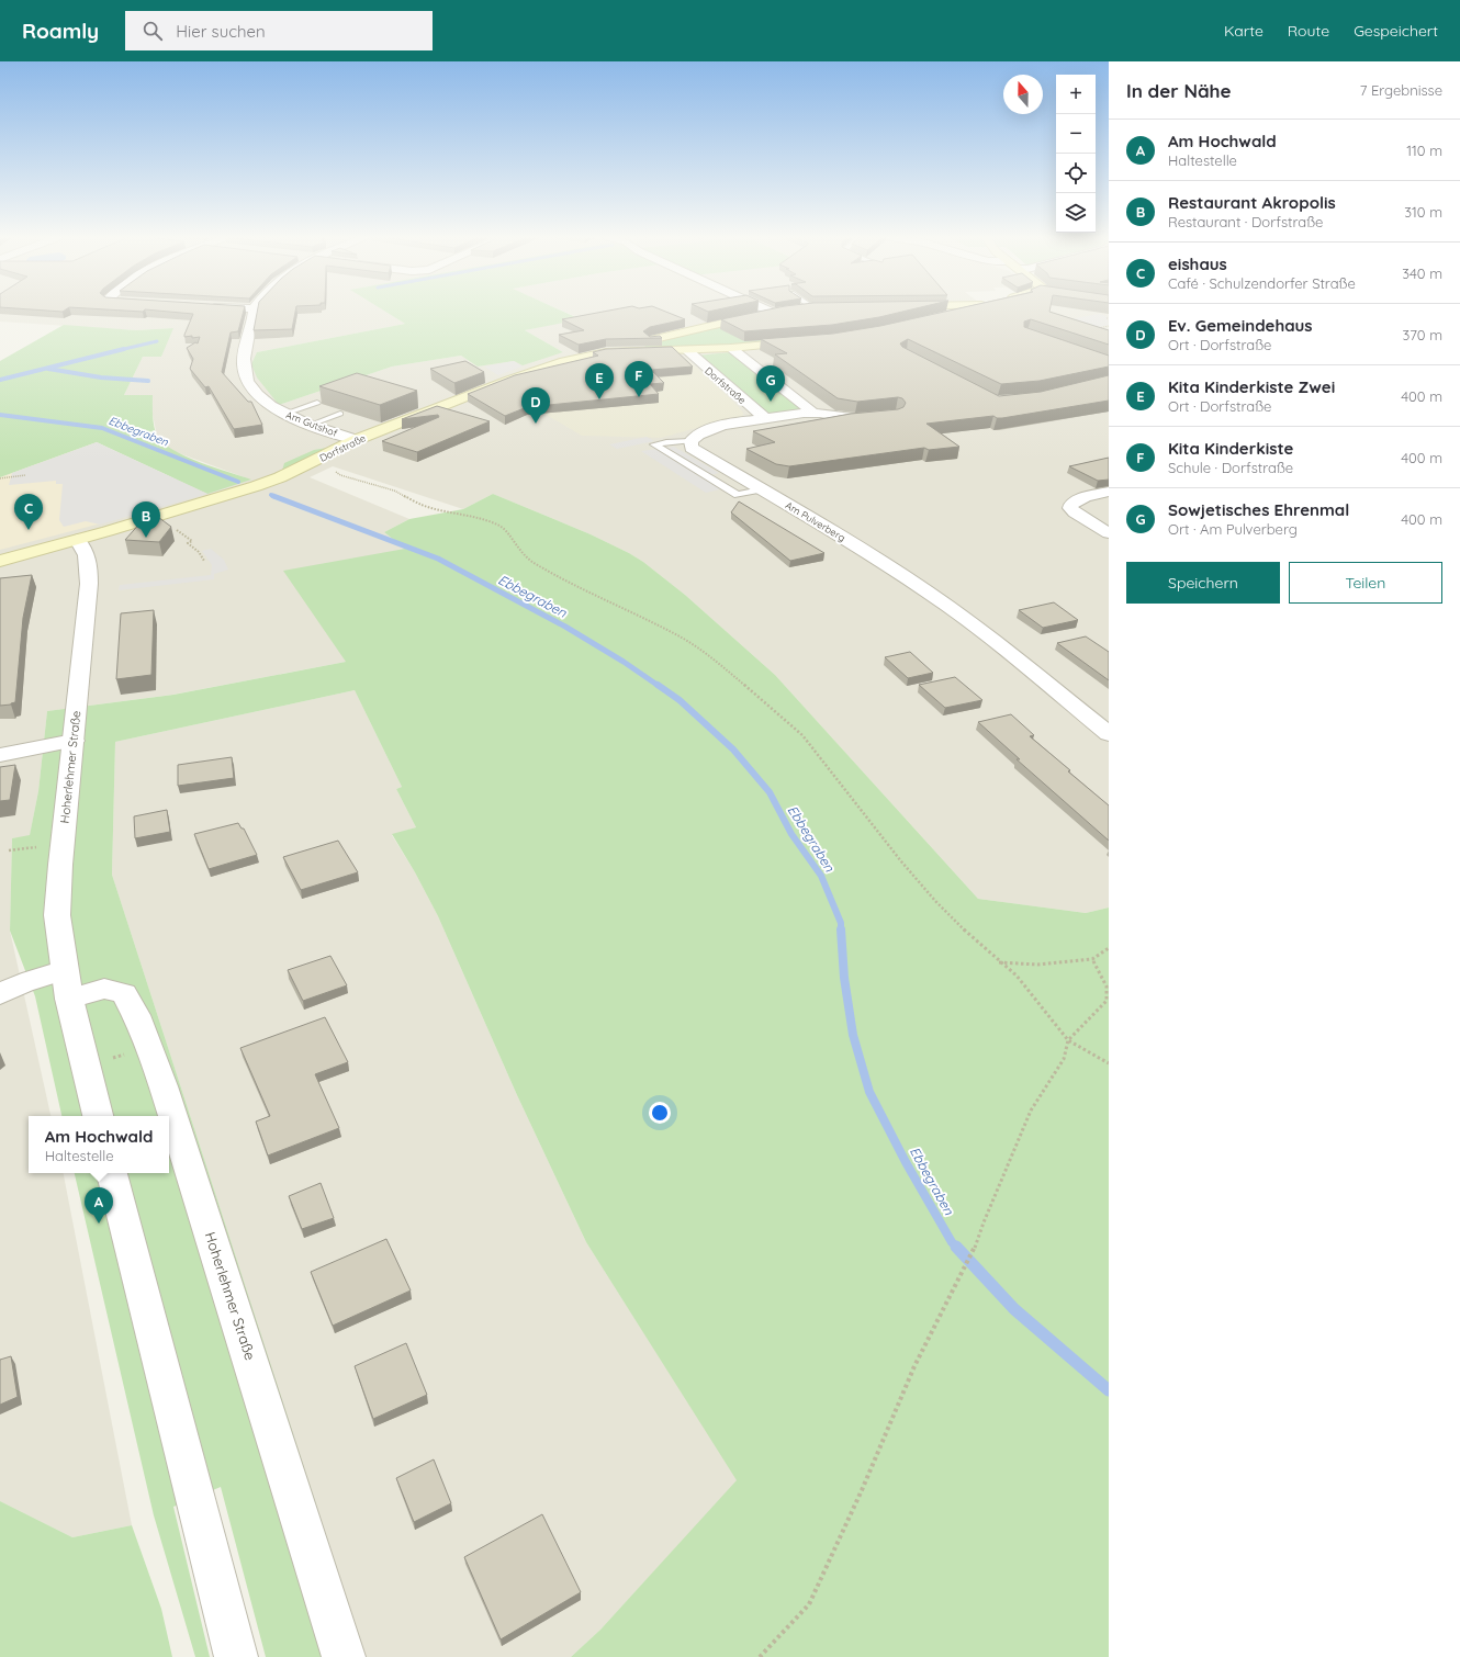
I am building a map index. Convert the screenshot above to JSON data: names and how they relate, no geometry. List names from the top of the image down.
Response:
{
  "streets": {
    "main road": ["Dorfstraße"],
    "street": ["Am Gutshof", "Am Pulverberg", "Hoherlehmer Straße"]
  },
  "crossings": [
    ["Dorfstraße", "Am Gutshof"],
    ["Dorfstraße", "Hoherlehmer Straße"]
  ],
  "water": ["Ebbegraben"],
  "north": "top",
  "page": {
    "header": "Roamly",
    "search": "Hier suchen",
    "nav": ["Karte", "Route", "Gespeichert"],
    "heading": ["In der Nähe", "7 Ergebnisse"],
    "map_buttons": ["+", "−"],
    "list": [
      {
        "mark": "A",
        "name": "Am Hochwald",
        "note": "Haltestelle",
        "value": "110 m"
      },
      {
        "mark": "B",
        "name": "Restaurant Akropolis",
        "note": "Restaurant · Dorfstraße",
        "value": "310 m"
      },
      {
        "mark": "C",
        "name": "eishaus",
        "note": "Café · Schulzendorfer Straße",
        "value": "340 m"
      },
      {
        "mark": "D",
        "name": "Ev. Gemeindehaus",
        "note": "Ort · Dorfstraße",
        "value": "370 m"
      },
      {
        "mark": "E",
        "name": "Kita Kinderkiste Zwei",
        "note": "Ort · Dorfstraße",
        "value": "400 m"
      },
      {
        "mark": "F",
        "name": "Kita Kinderkiste",
        "note": "Schule · Dorfstraße",
        "value": "400 m"
      },
      {
        "mark": "G",
        "name": "Sowjetisches Ehrenmal",
        "note": "Ort · Am Pulverberg",
        "value": "400 m"
      }
    ],
    "pins": [
      "F",
      "E",
      "G",
      "D",
      "C",
      "B",
      "A"
    ],
    "buttons": ["Speichern", "Teilen"],
    "popup": ["Am Hochwald", "Haltestelle"]
  }
}
